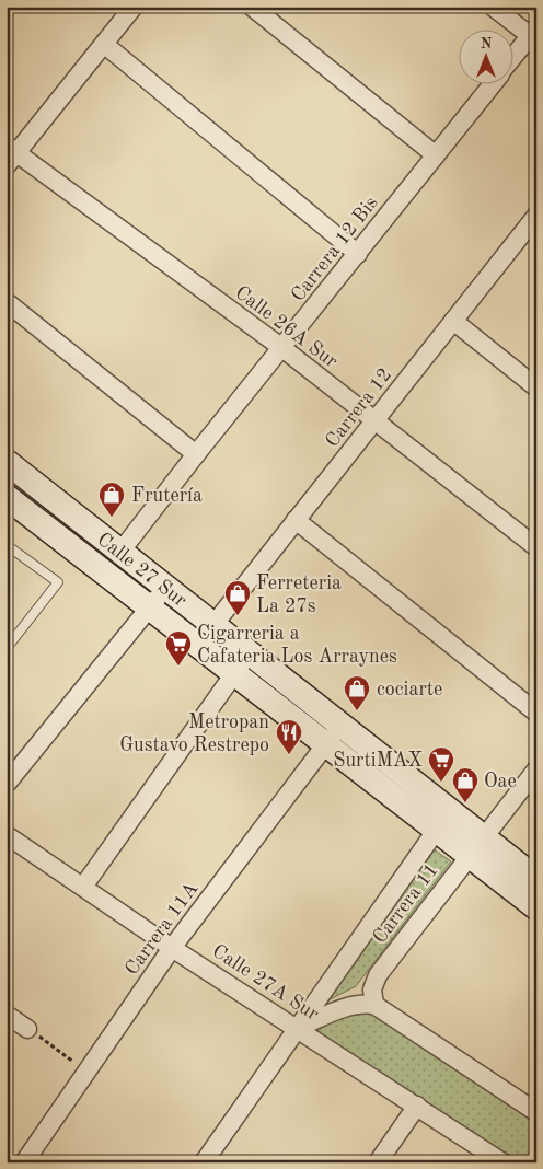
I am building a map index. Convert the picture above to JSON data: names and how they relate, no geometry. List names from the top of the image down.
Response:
{
  "streets": {
    "main road": ["Calle 27 Sur"],
    "street": [
      "Carrera 12 Bis",
      "Calle 26A Sur",
      "Carrera 12",
      "Carrera 11",
      "Carrera 11A",
      "Calle 27A Sur"
    ]
  },
  "crossings": [
    ["Carrera 12 Bis", "Calle 26A Sur"],
    ["Carrera 12 Bis", "Calle 27 Sur"],
    ["Calle 26A Sur", "Carrera 12"],
    ["Carrera 12", "Calle 27 Sur"],
    ["Calle 27 Sur", "Carrera 11"],
    ["Calle 27 Sur", "Carrera 11A"],
    ["Carrera 11", "Calle 27A Sur"],
    ["Carrera 11A", "Calle 27A Sur"]
  ],
  "places": {
    "shop": [
      "Frutería",
      "Ferreteria La 27s",
      "cociarte",
      "Oae"
    ],
    "supermarket": ["Cigarreria a Cafateria Los Arraynes", "SurtiMAX"],
    "restaurant": ["Metropan Gustavo Restrepo"]
  },
  "north": "top"
}
